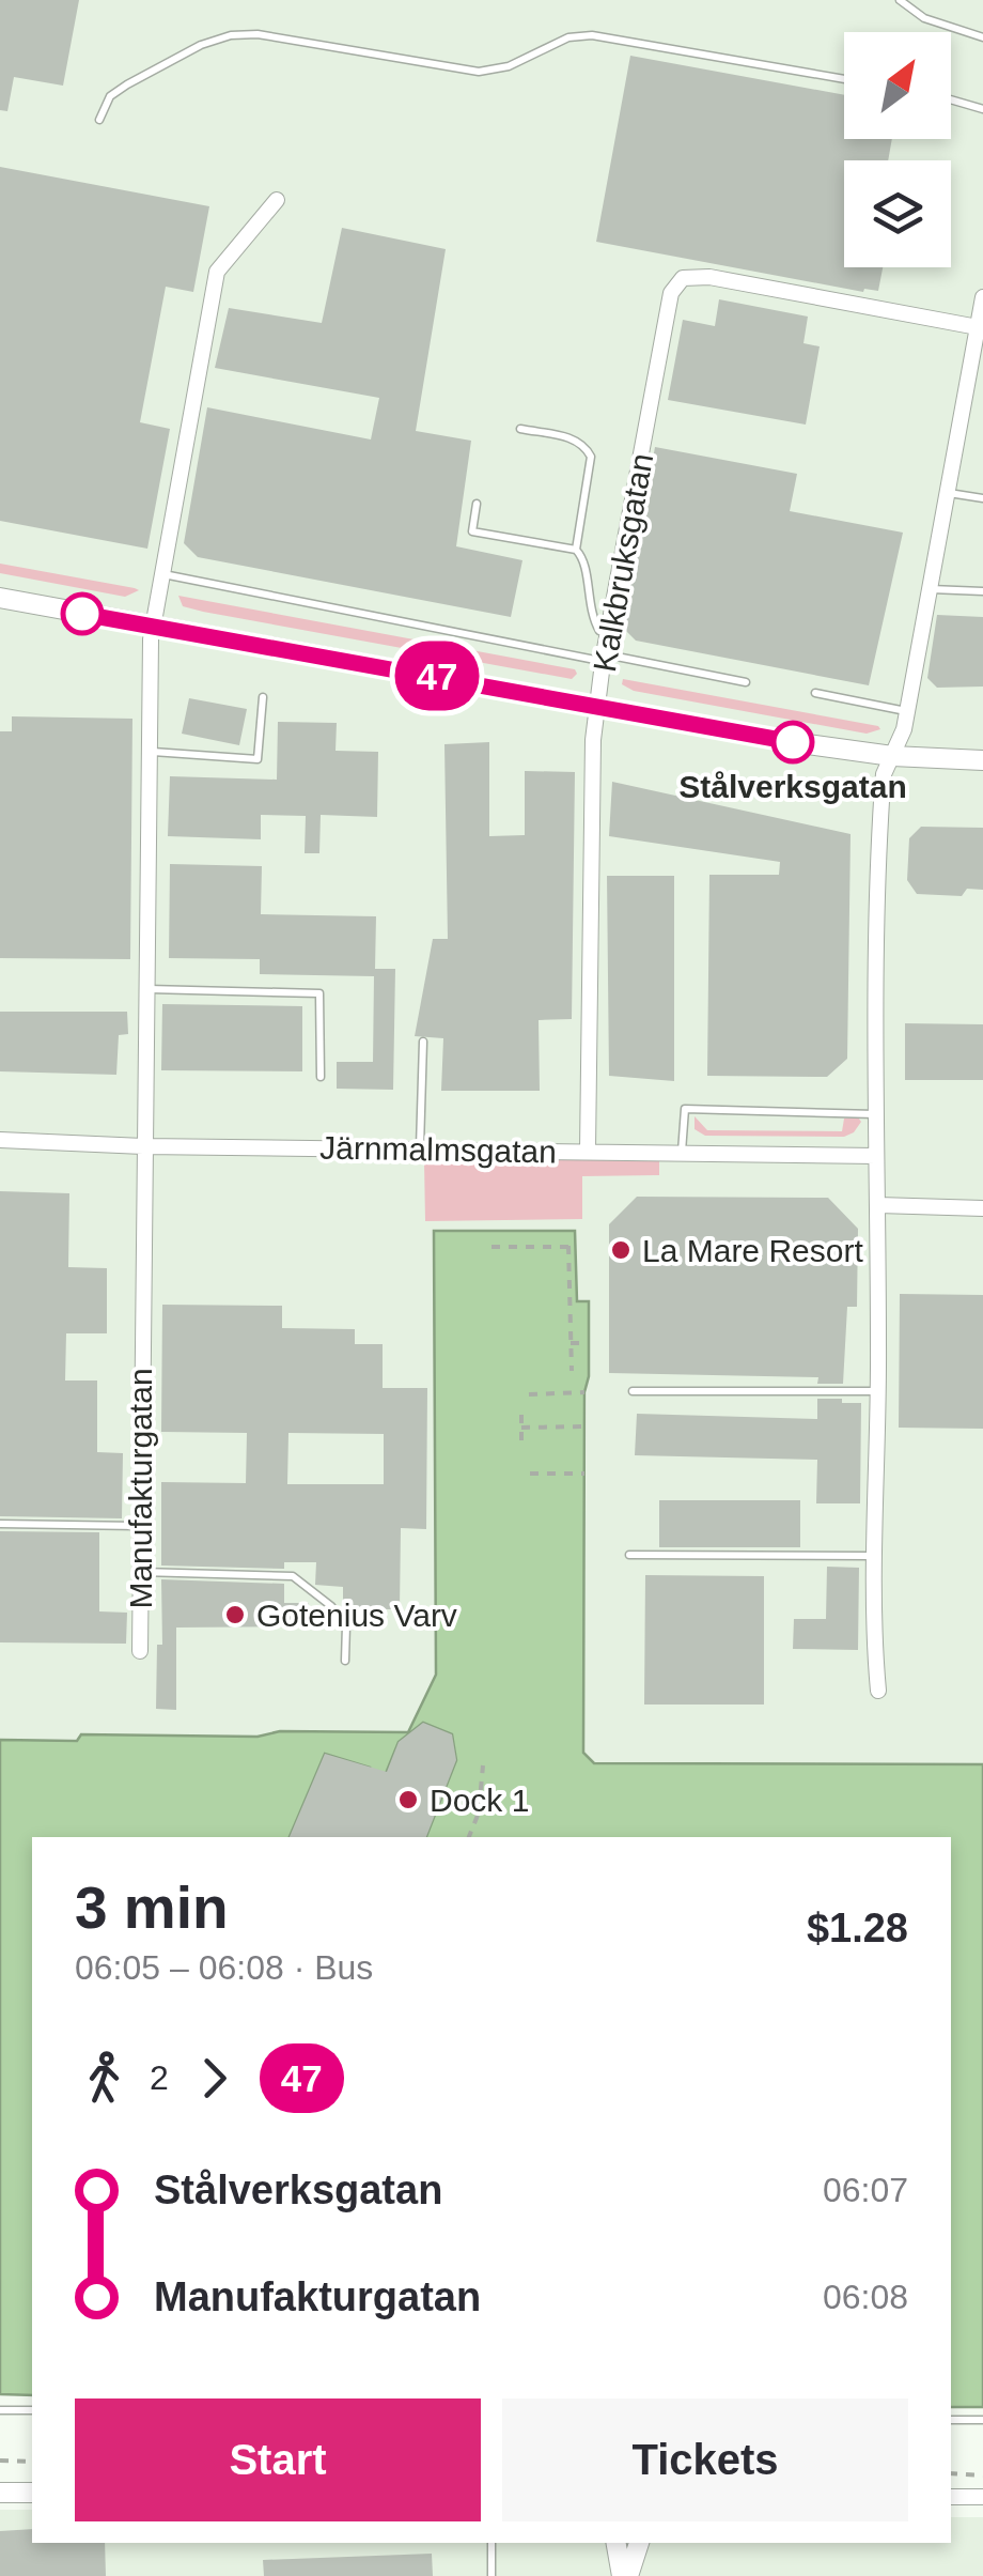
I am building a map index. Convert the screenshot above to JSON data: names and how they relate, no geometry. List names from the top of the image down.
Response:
{
  "streets": {
    "street": ["Kalkbruksgatan", "Järnmalmsgatan", "Manufakturgatan"]
  },
  "crossings": [
    ["Kalkbruksgatan", "Järnmalmsgatan"],
    ["Järnmalmsgatan", "Manufakturgatan"]
  ],
  "places": [
    "Stålverksgatan",
    "La Mare Resort",
    "Gotenius Varv",
    "Dock 1"
  ],
  "lines": ["bus line 47"],
  "north": "top right",
  "page": {
    "on_map": "47",
    "heading": ["3 min", "06:05 – 06:08 · Bus", "$1.28"],
    "legs": ["2", "47"],
    "list": [
      {
        "name": "Stålverksgatan",
        "value": "06:07"
      },
      {
        "name": "Manufakturgatan",
        "value": "06:08"
      }
    ],
    "buttons": ["Start", "Tickets"]
  }
}
